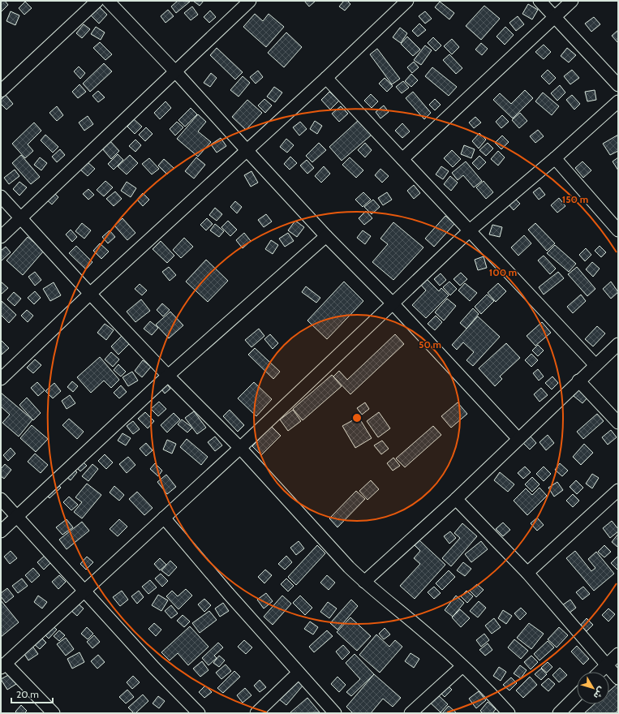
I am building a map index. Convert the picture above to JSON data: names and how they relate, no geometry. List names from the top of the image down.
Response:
{
  "scale_bar": "20 m",
  "north": "bottom right",
  "rings": ["150 m", "100 m", "50 m"]
}
